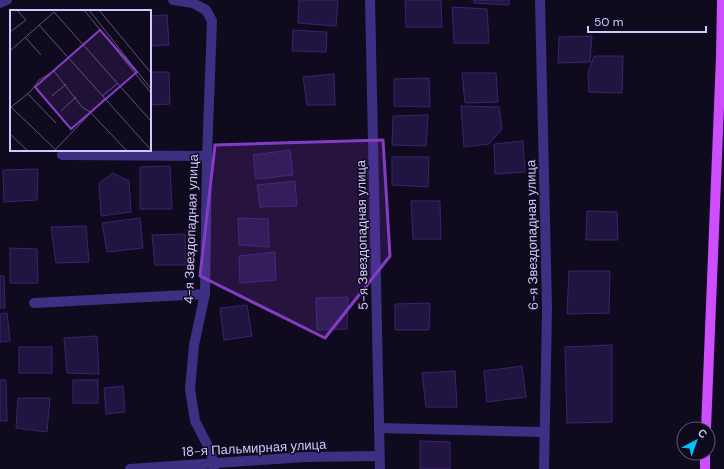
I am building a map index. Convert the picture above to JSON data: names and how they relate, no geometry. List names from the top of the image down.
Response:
{
  "streets": {
    "street": [
      "4-я Звездопадная улица",
      "5-я Звездопадная улица",
      "6-я Звездопадная улица",
      "18-я Пальмирная улица"
    ]
  },
  "crossings": [
    ["4-я Звездопадная улица", "18-я Пальмирная улица"],
    ["5-я Звездопадная улица", "18-я Пальмирная улица"]
  ],
  "scale_bar": "50 m",
  "north": "top right"
}
